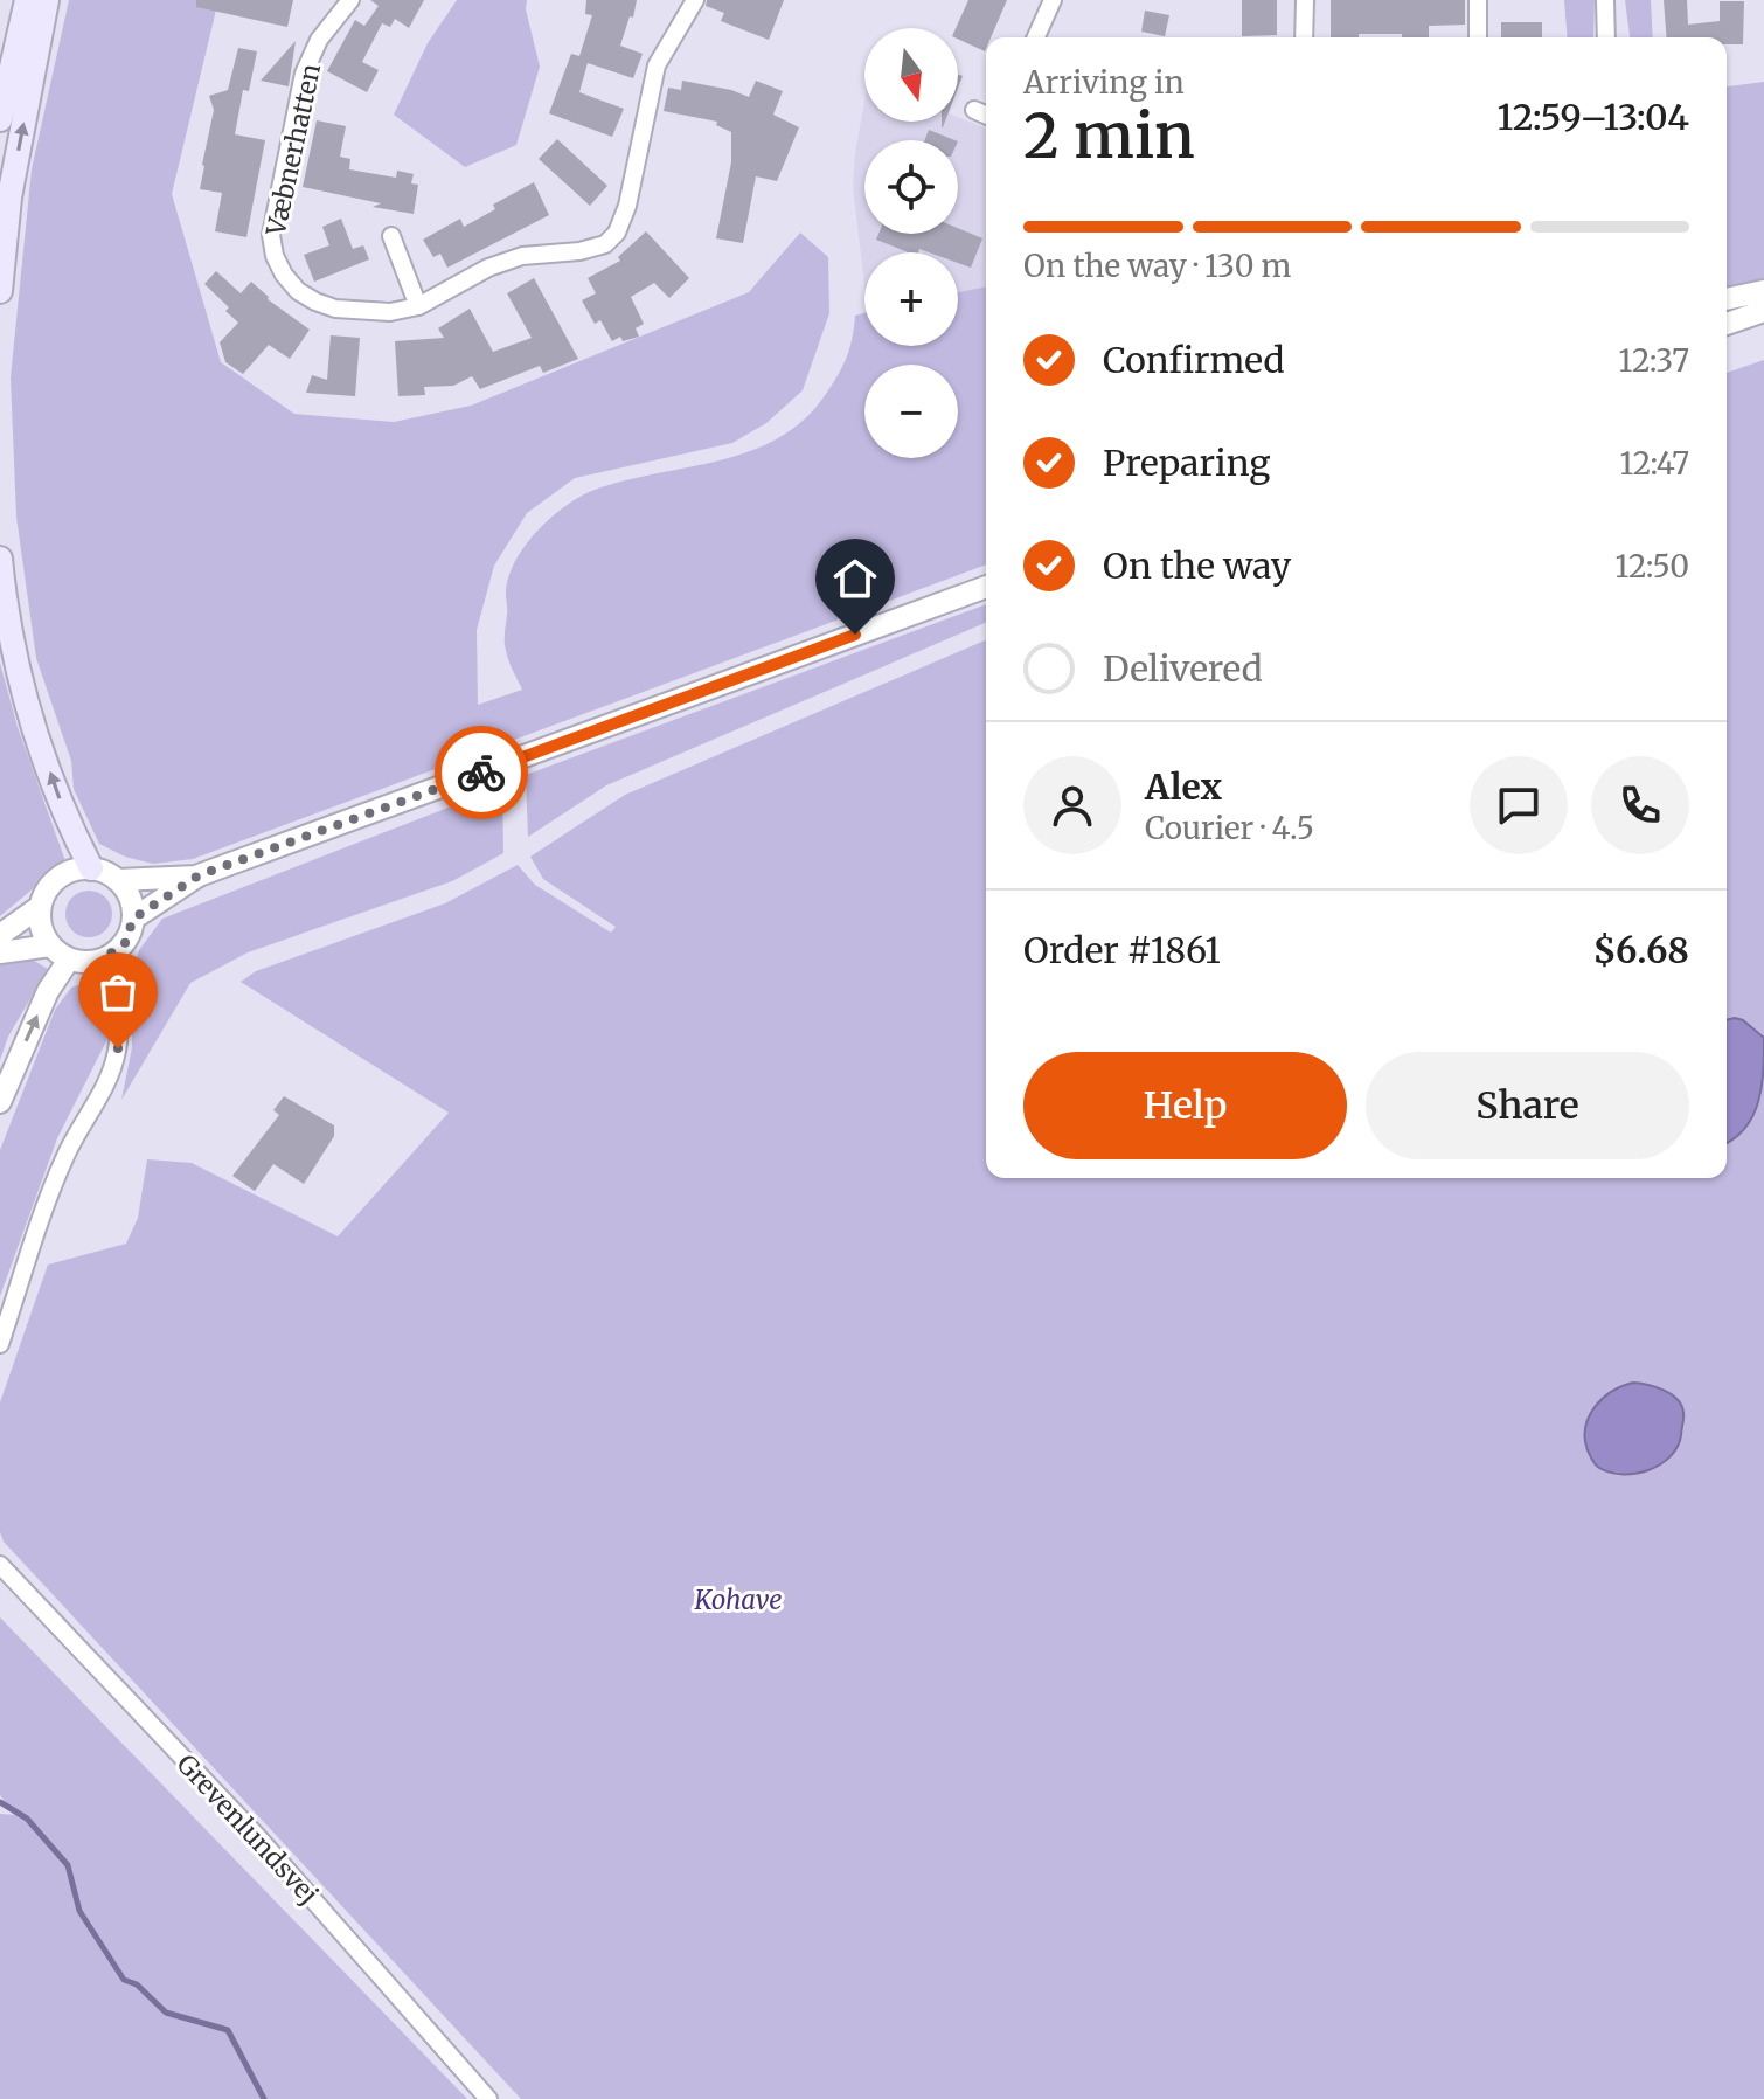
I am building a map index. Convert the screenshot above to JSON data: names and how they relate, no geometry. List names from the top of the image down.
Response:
{
  "streets": {
    "street": ["Væbnerhatten", "Grevenlundsvej"]
  },
  "parks": ["Kohave"],
  "north": "bottom",
  "page": {
    "map_buttons": ["+", "−"],
    "heading": ["2 min", "Arriving in", "12:59–13:04"],
    "panel": [
      "Alex",
      "Courier · 4.5",
      "Order #1861",
      "$6.68"
    ],
    "bar": "On the way · 130 m",
    "list": [
      ["Confirmed", "12:37"],
      ["Preparing", "12:47"],
      ["On the way", "12:50"],
      "Delivered"
    ],
    "buttons": ["Help", "Share"]
  }
}
